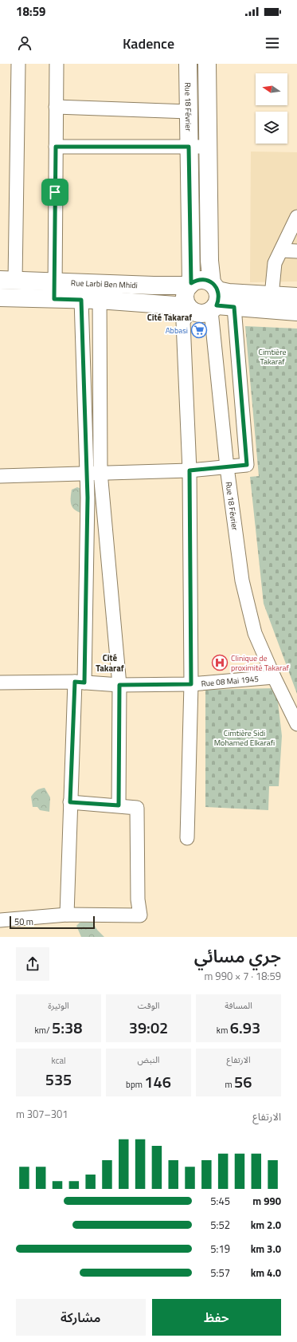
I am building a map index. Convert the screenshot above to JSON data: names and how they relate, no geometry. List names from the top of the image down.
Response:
{
  "streets": {
    "street": ["Rue 18 Février", "Rue Larbi Ben Mhidi", "Rue 08 Mai 1945"]
  },
  "crossings": [
    ["Rue 18 Février", "Rue Larbi Ben Mhidi"],
    ["Rue 18 Février", "Rue 08 Mai 1945"]
  ],
  "districts": ["Cité Takaraf", "Cité Takaraf"],
  "parks": ["Cimtière Takaraf", "Cimtière Sidi Mohamed Elkarafi"],
  "places": {
    "supermarket": ["Abbasi"],
    "hospital": ["Clinique de proximité Takaraf"]
  },
  "scale_bar": "50 m",
  "north": "left",
  "page": {
    "status": "18:59",
    "header": "Kadence",
    "scale": "50 m",
    "heading": ["جري مسائي", "18:59 · 7 × 990 m"],
    "stats": [
      ["المسافة", "6.93 km"],
      ["الوقت", "39:02"],
      ["الوتيرة", "5:38 /km"],
      ["الارتفاع", "56 m"],
      ["النبض", "146 bpm"],
      ["kcal", "535"]
    ],
    "chart": ["الارتفاع", "301–307 m"],
    "list": [
      {
        "name": "990 m",
        "note": "5:45"
      },
      {
        "name": "2.0 km",
        "note": "5:52"
      },
      {
        "name": "3.0 km",
        "note": "5:19"
      },
      {
        "name": "4.0 km",
        "note": "5:57"
      }
    ],
    "buttons": ["حفظ", "مشاركة"]
  }
}
